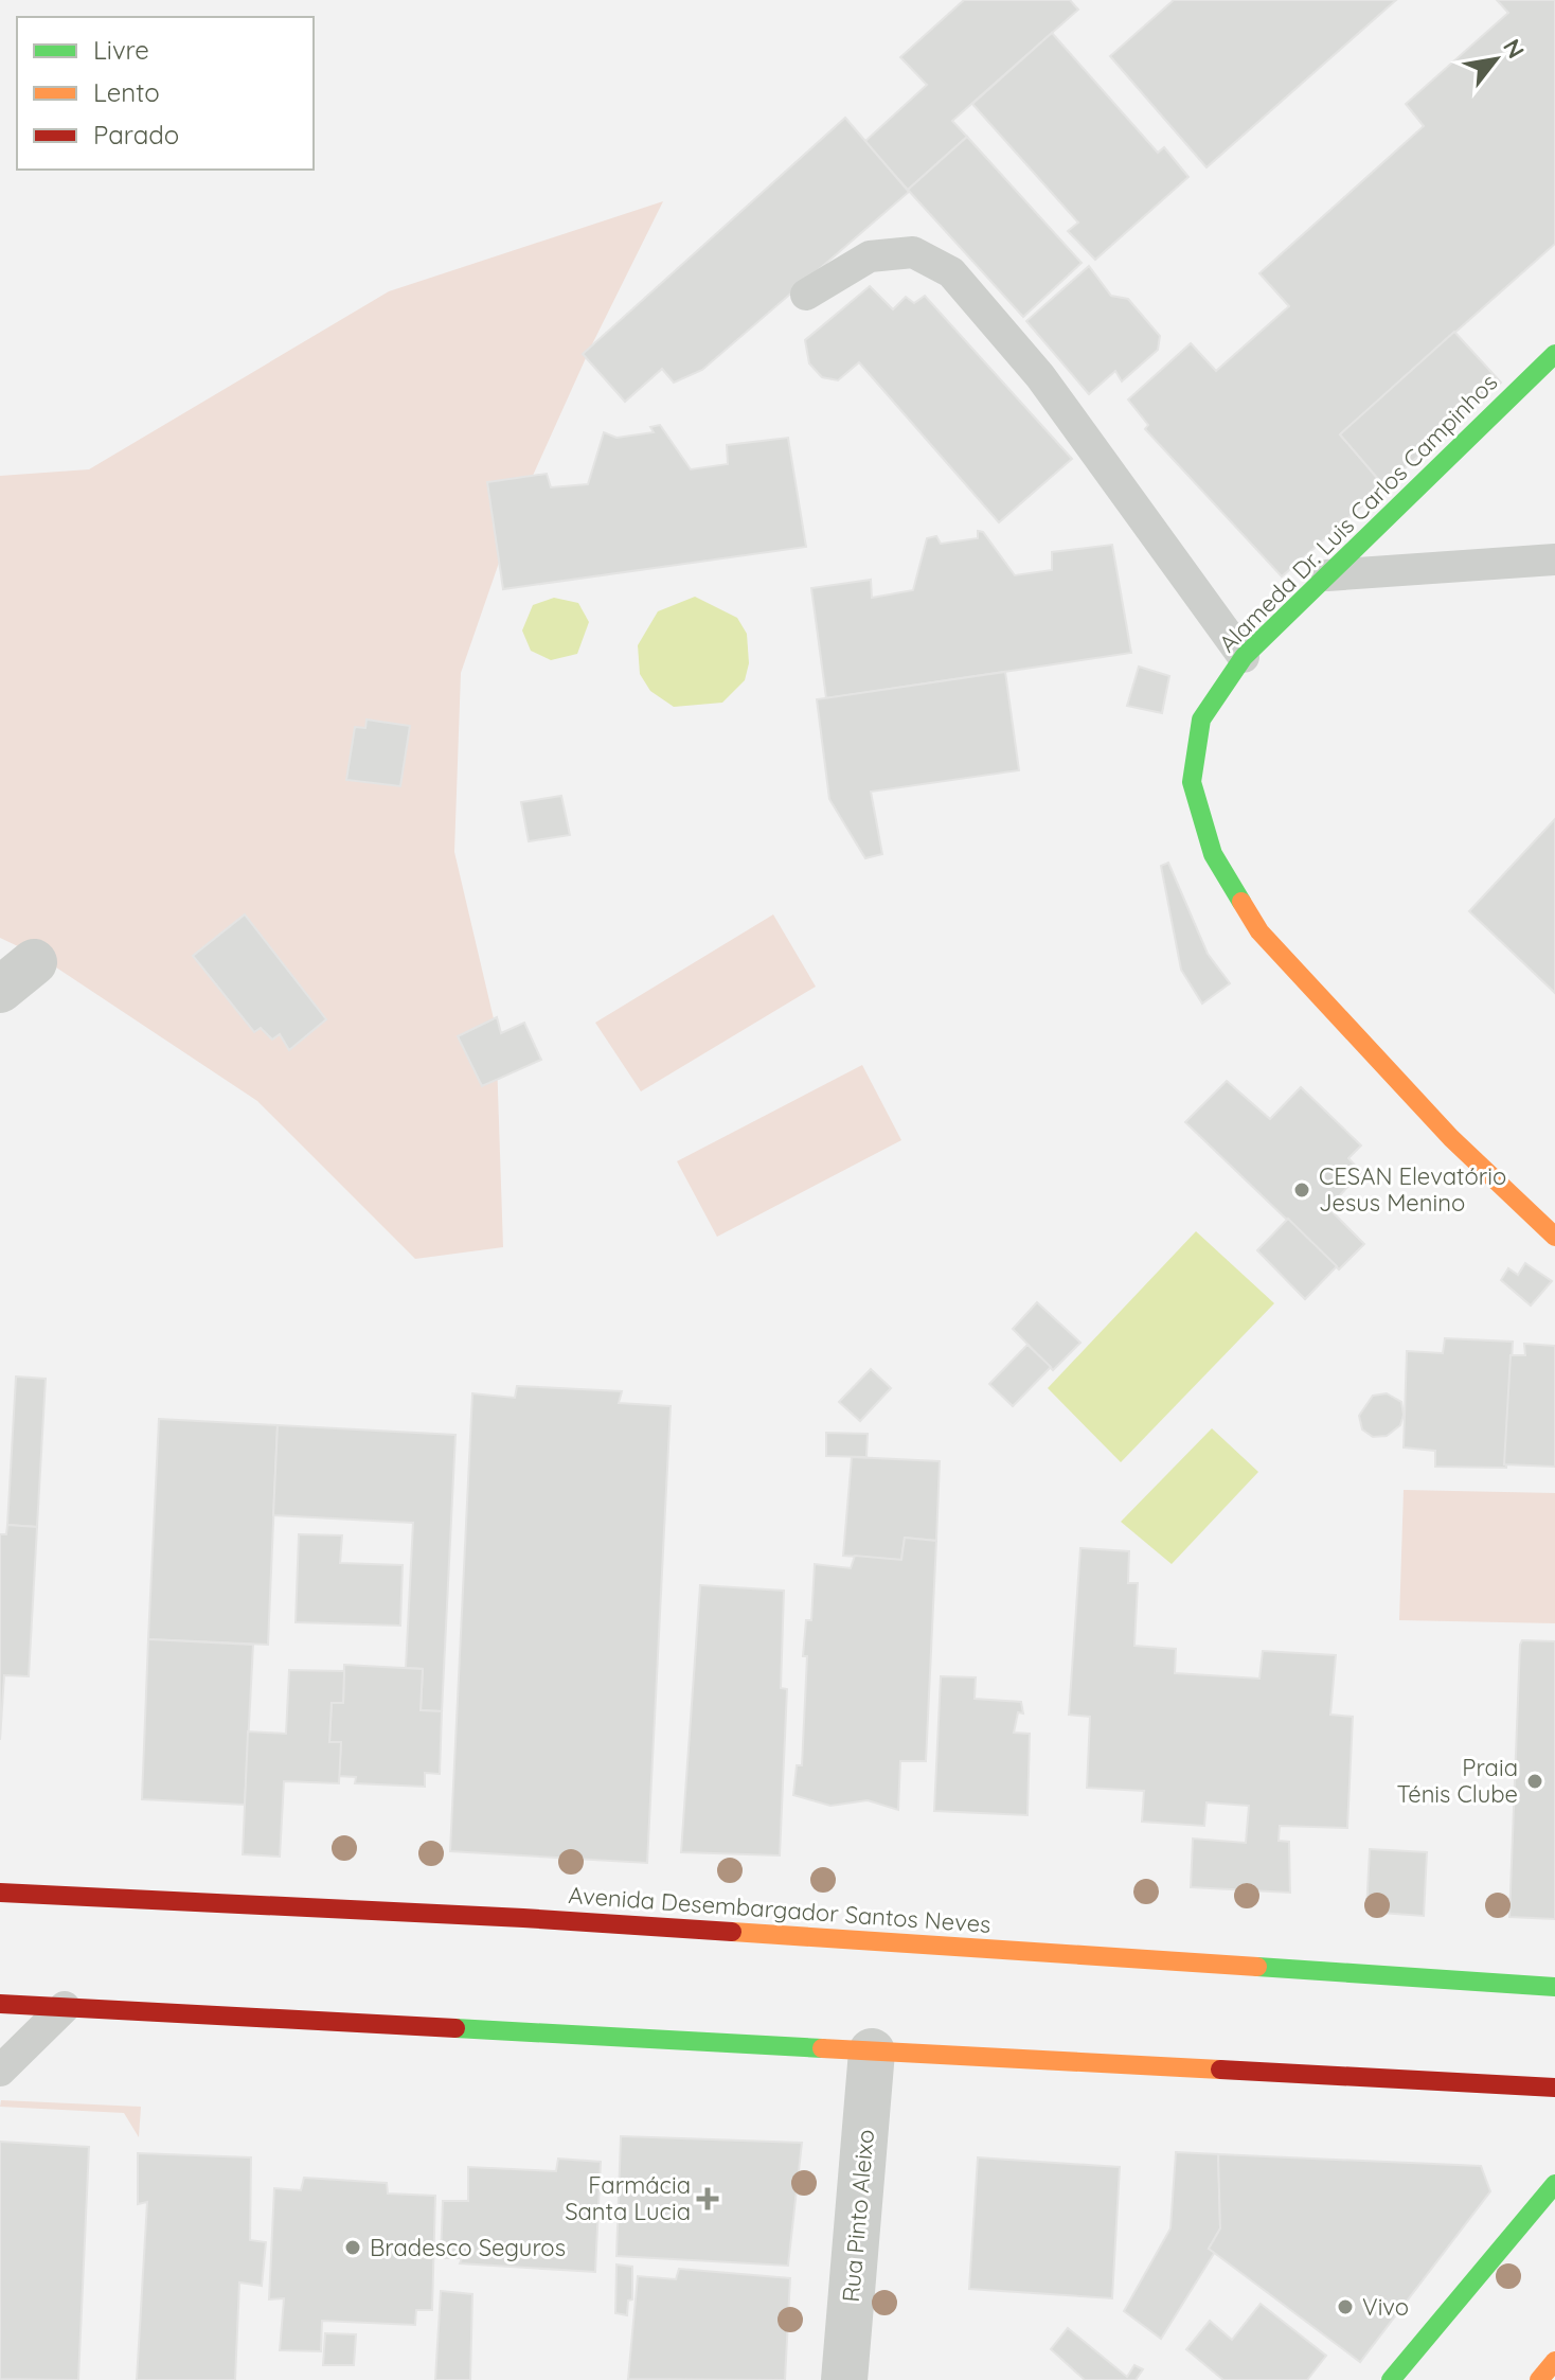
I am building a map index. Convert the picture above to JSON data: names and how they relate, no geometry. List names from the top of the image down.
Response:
{
  "streets": {
    "main road": ["Alameda Dr. Luis Carlos Campinhos", "Avenida Desembargador Santos Neves"],
    "street": ["Rua Pinto Aleixo"]
  },
  "places": {
    "other": [
      "CESAN Elevatório Jesus Menino",
      "Praia Ténis Clube",
      "Bradesco Seguros",
      "Vivo"
    ],
    "health": ["Farmácia Santa Lucia"]
  },
  "legend": ["Livre", "Lento", "Parado"],
  "north": "top right"
}
